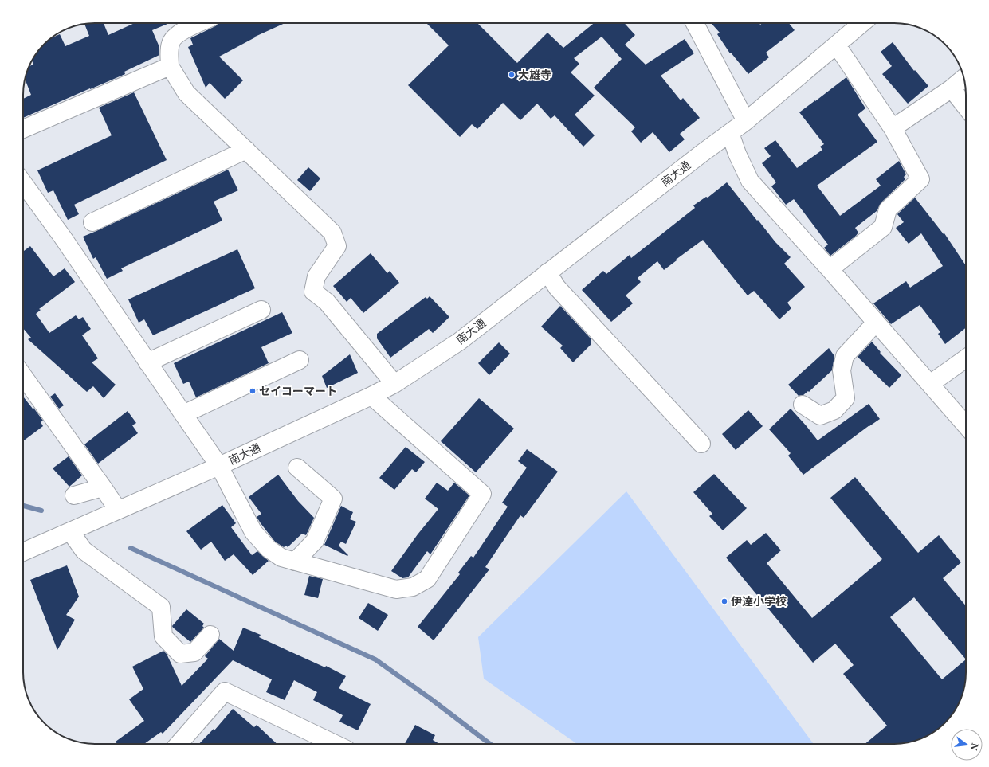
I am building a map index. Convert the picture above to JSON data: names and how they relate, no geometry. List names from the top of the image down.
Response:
{
  "streets": {
    "street": ["南大通"]
  },
  "places": ["大雄寺", "セイコーマート", "伊達小学校"],
  "north": "right"
}
